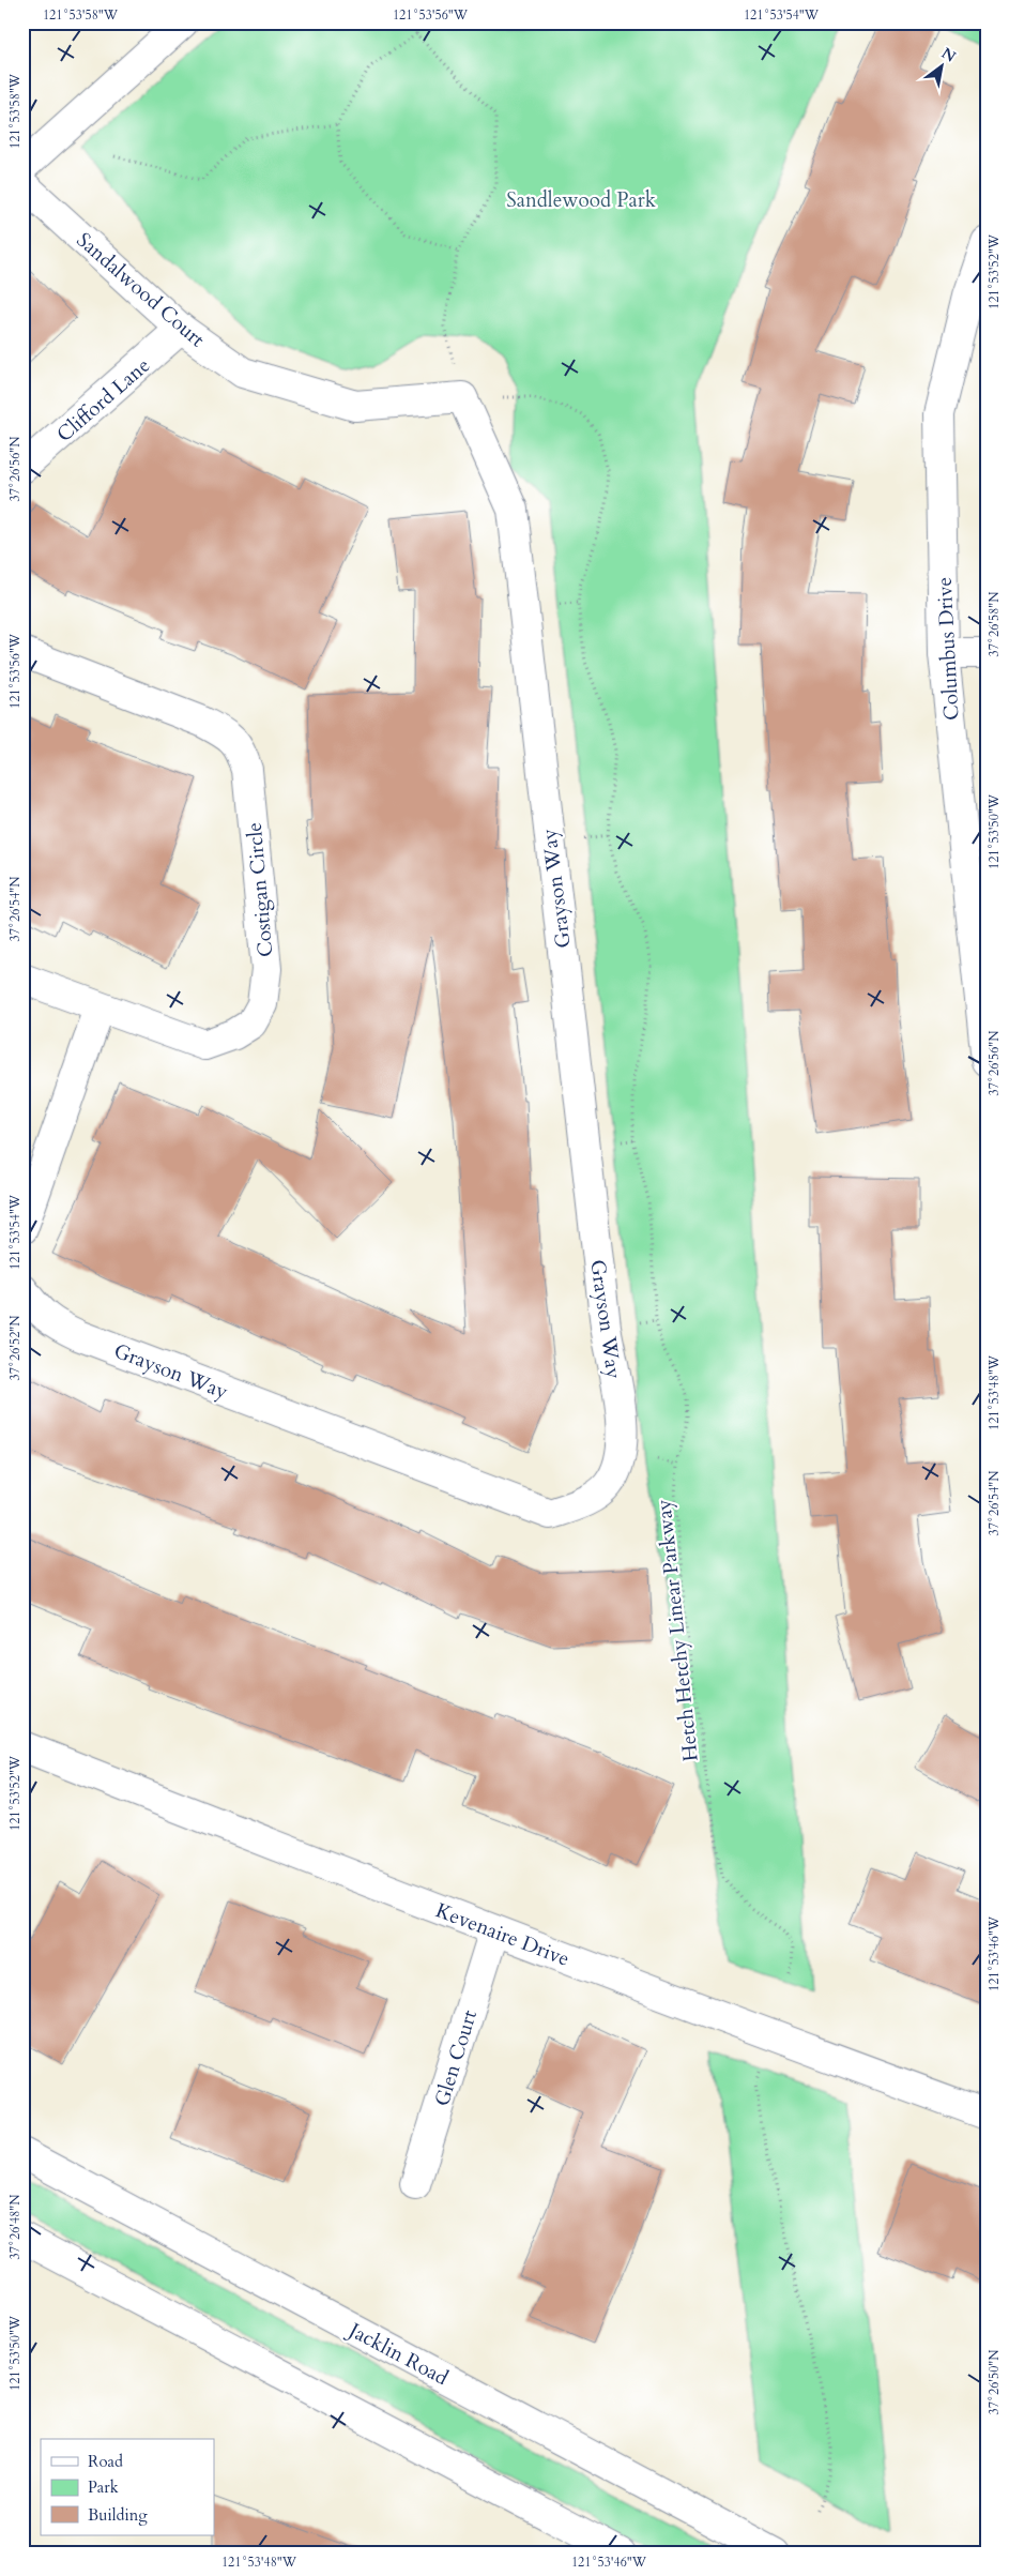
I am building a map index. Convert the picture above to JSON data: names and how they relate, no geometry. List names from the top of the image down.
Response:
{
  "streets": {
    "street": [
      "Sandalwood Court",
      "Clifford Lane",
      "Columbus Drive",
      "Grayson Way",
      "Costigan Circle",
      "Kevenaire Drive",
      "Glen Court",
      "Jacklin Road"
    ],
    "path": ["Hetch Hetchy Linear Parkway"]
  },
  "crossings": [
    ["Sandalwood Court", "Clifford Lane"],
    ["Sandalwood Court", "Grayson Way"],
    ["Sandalwood Court", "Hetch Hetchy Linear Parkway"],
    ["Grayson Way", "Hetch Hetchy Linear Parkway"],
    ["Kevenaire Drive", "Glen Court"]
  ],
  "parks": ["Sandlewood Park"],
  "legend": ["Road", "Park", "Building"],
  "north": "top right",
  "coordinates": [
    "121°53'58\"W",
    "121°53'56\"W",
    "121°53'54\"W",
    "121°53'52\"W",
    "37°26'56\"N",
    "37°26'58\"N",
    "121°53'50\"W",
    "37°26'54\"N",
    "37°26'52\"N",
    "121°53'48\"W",
    "121°53'46\"W",
    "37°26'48\"N",
    "37°26'50\"N"
  ]
}
